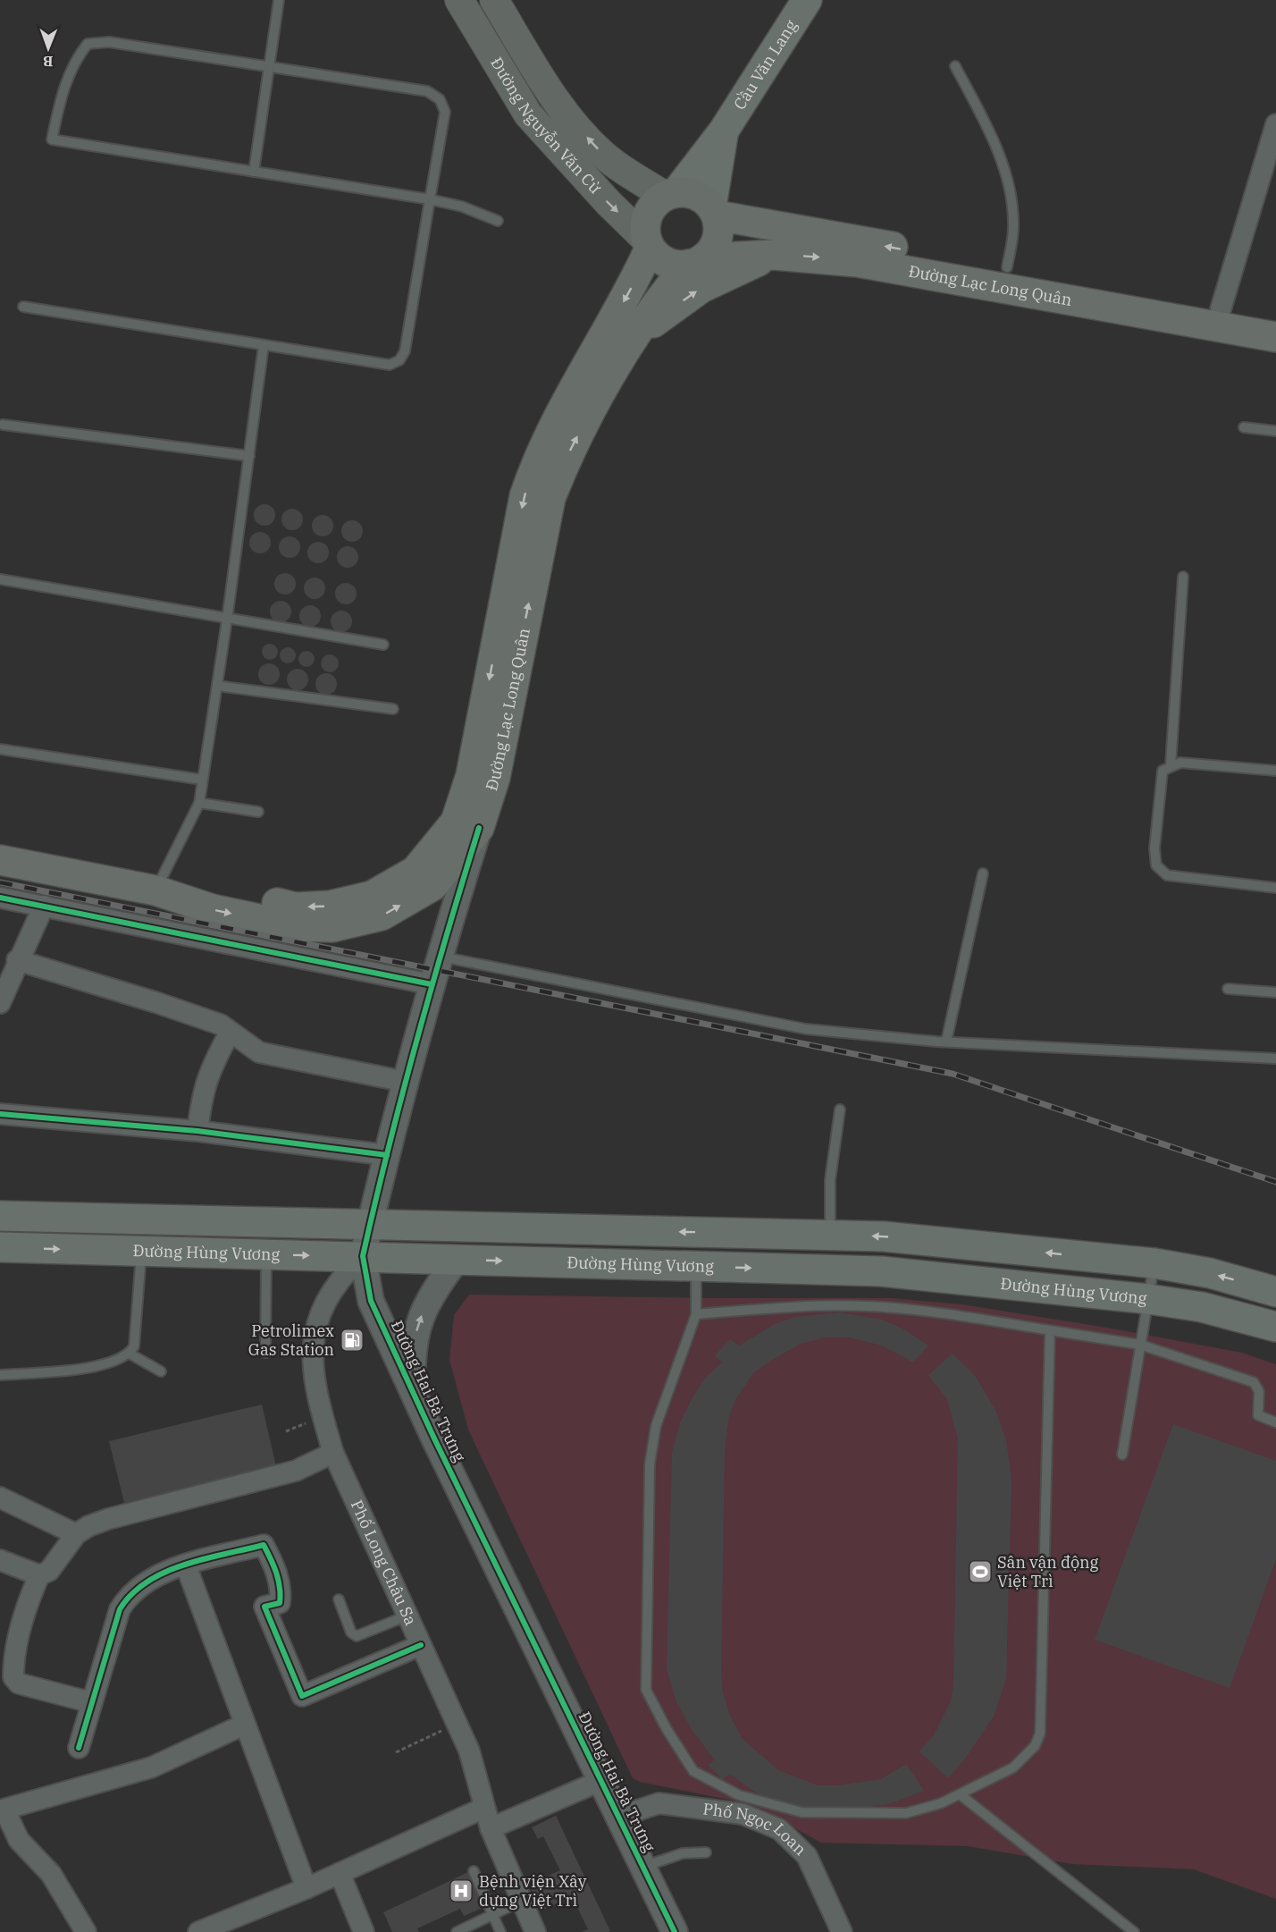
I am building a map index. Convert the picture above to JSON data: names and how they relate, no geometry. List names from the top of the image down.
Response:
{
  "streets": {
    "highway": ["Đường Lạc Long Quân"],
    "main road": ["Cầu Văn Lang", "Đường Nguyễn Văn Cừ", "Đường Hùng Vương"],
    "street": ["Đường Hai Bà Trưng", "Phố Long Châu Sa", "Phố Ngọc Loan"]
  },
  "crossings": [
    ["Cầu Văn Lang", "Đường Nguyễn Văn Cừ"],
    ["Cầu Văn Lang", "Đường Lạc Long Quân"],
    ["Đường Nguyễn Văn Cừ", "Đường Lạc Long Quân"],
    ["Đường Lạc Long Quân", "Đường Hai Bà Trưng"],
    ["Đường Hùng Vương", "Đường Hai Bà Trưng"],
    ["Đường Hùng Vương", "Phố Long Châu Sa"],
    ["Đường Hai Bà Trưng", "Phố Long Châu Sa"],
    ["Đường Hai Bà Trưng", "Phố Ngọc Loan"]
  ],
  "places": {
    "fuel station": ["Petrolimex Gas Station"],
    "sports": ["Sân vận động Việt Trì"],
    "hospital": ["Bệnh viện Xây dựng Việt Trì"]
  },
  "north": "bottom"
}
